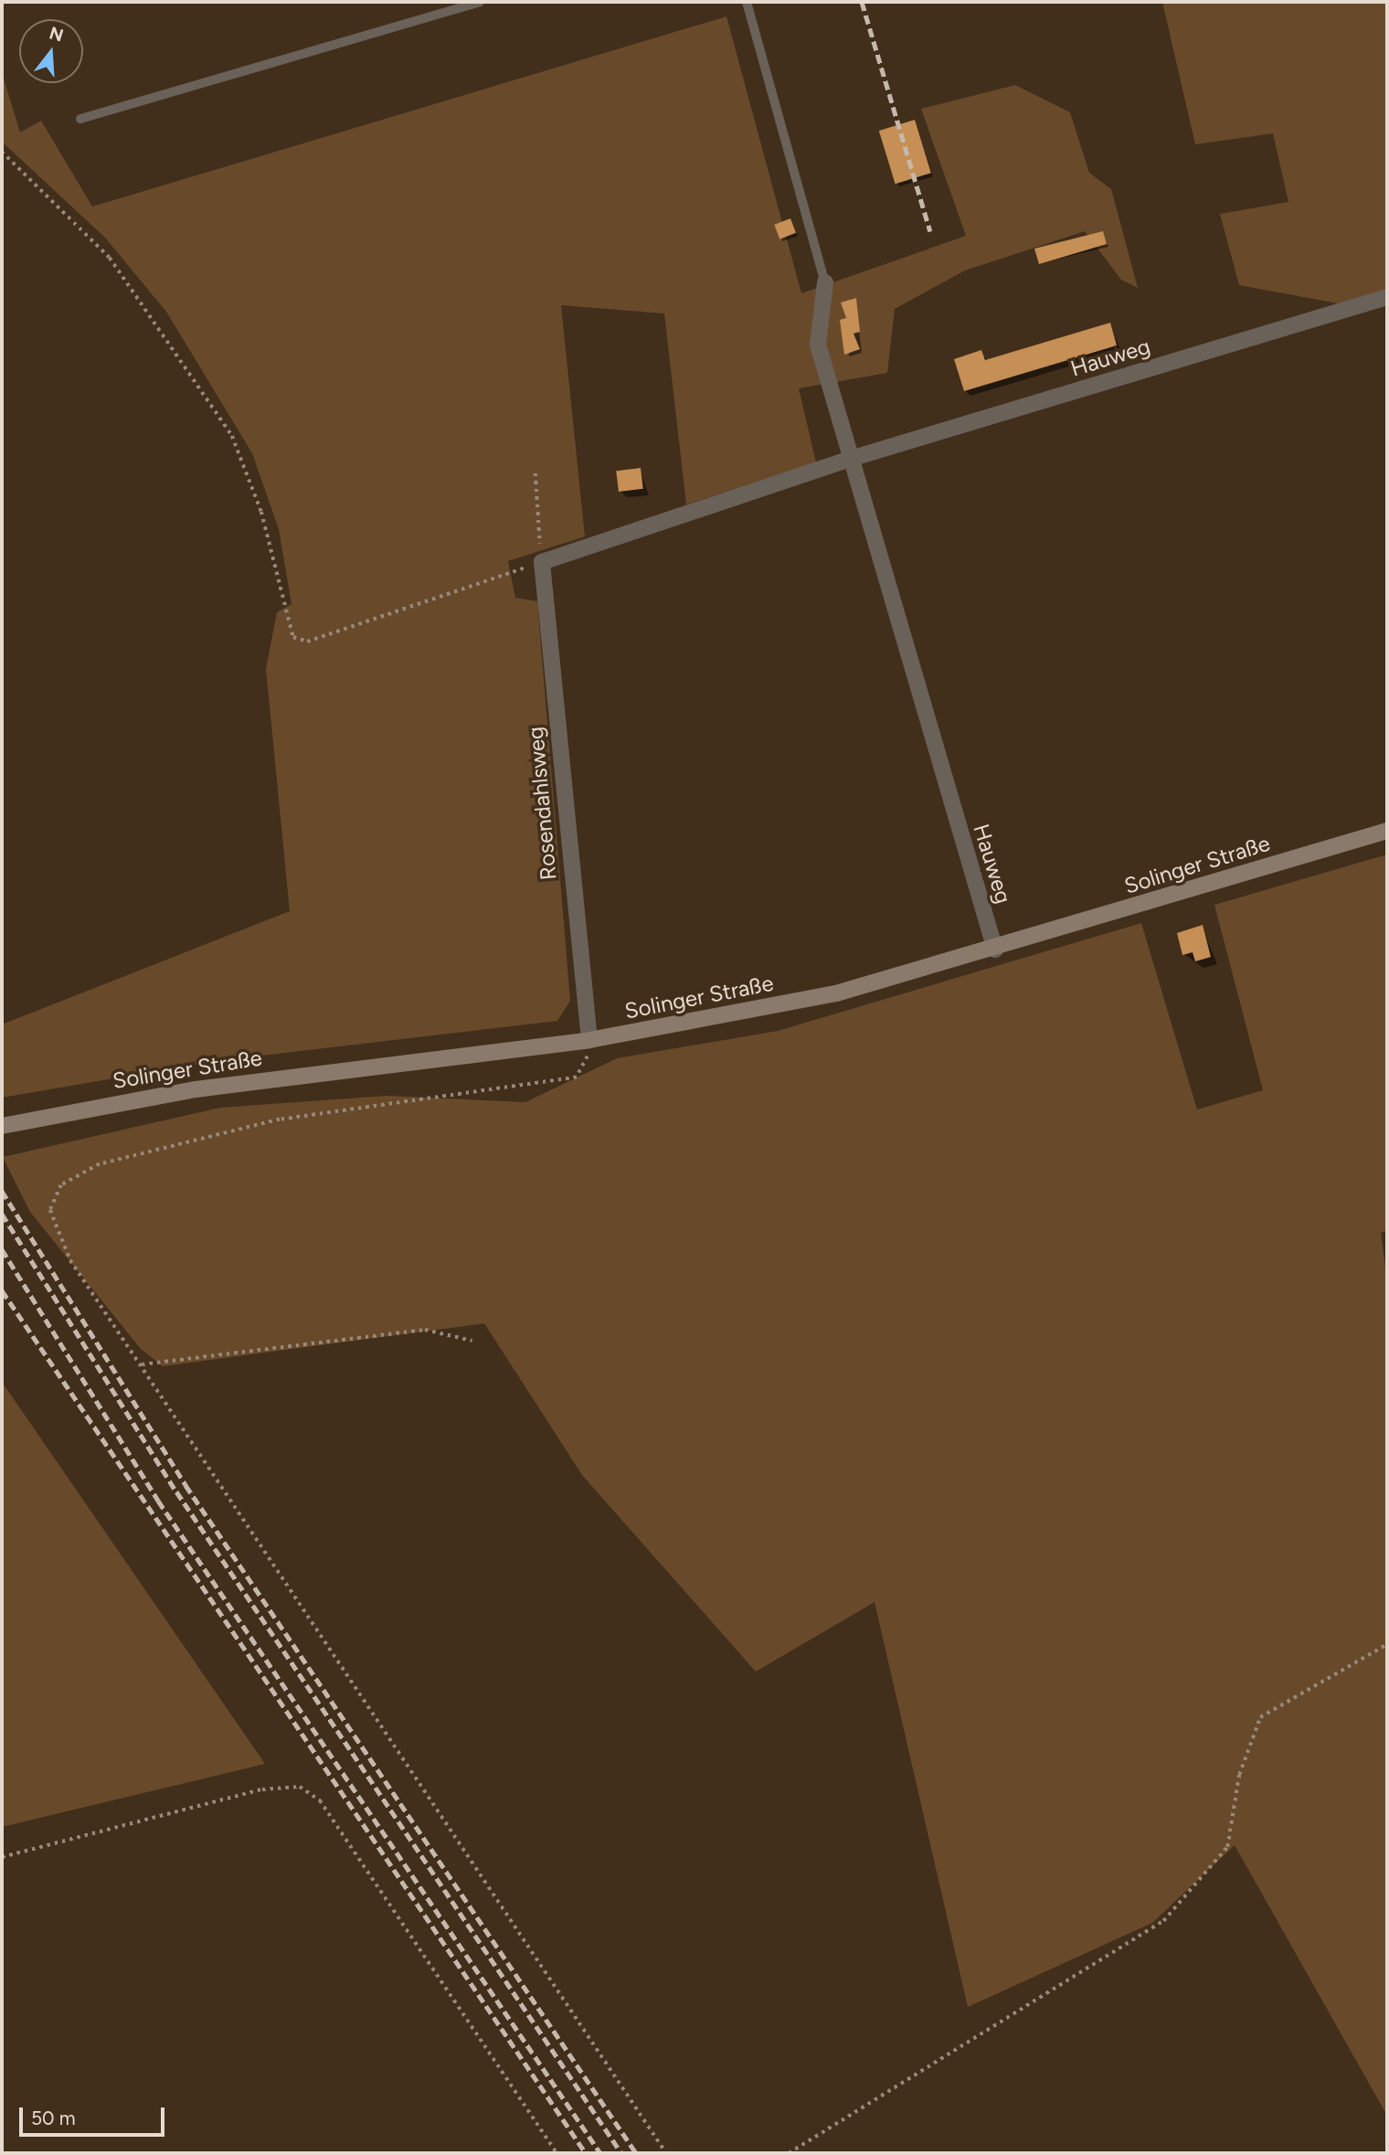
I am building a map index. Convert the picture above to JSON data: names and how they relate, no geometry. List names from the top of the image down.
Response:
{
  "streets": {
    "main road": ["Solinger Straße"],
    "street": ["Hauweg", "Rosendahlsweg"]
  },
  "crossings": [
    ["Hauweg", "Rosendahlsweg"],
    ["Hauweg", "Solinger Straße"],
    ["Rosendahlsweg", "Solinger Straße"]
  ],
  "scale_bar": "50 m",
  "north": "top"
}
